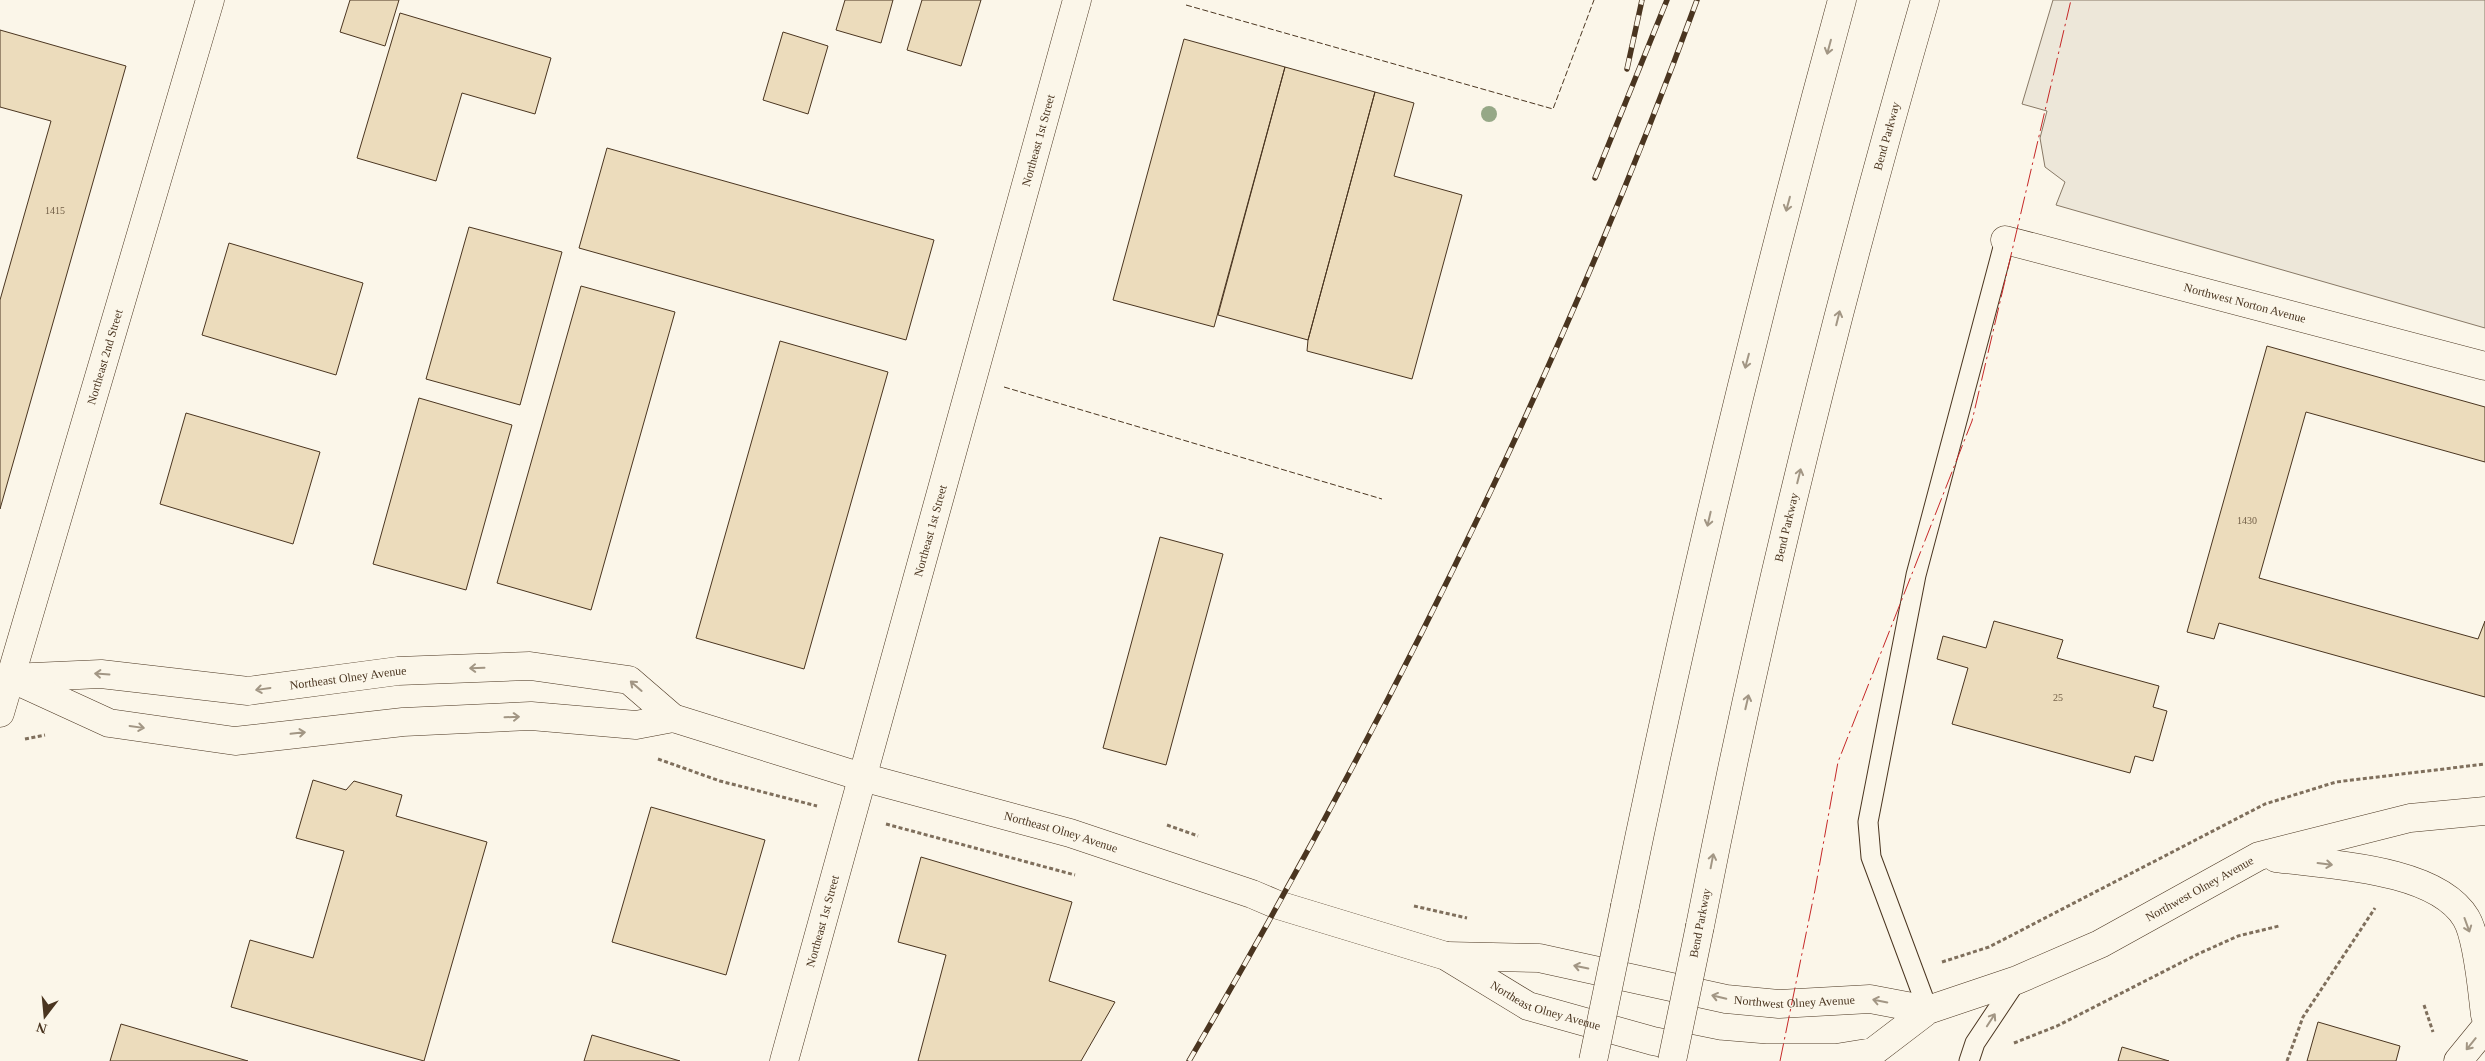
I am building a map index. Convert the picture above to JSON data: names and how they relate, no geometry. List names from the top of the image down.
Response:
{
  "streets": {
    "main road": [
      "Bend Parkway",
      "Northeast 1st Street",
      "Northwest Norton Avenue",
      "Northeast 2nd Street",
      "Northeast Olney Avenue",
      "Northwest Olney Avenue"
    ]
  },
  "crossings": [
    ["Northeast 1st Street", "Northeast Olney Avenue"],
    ["Northeast 2nd Street", "Northeast Olney Avenue"],
    ["Northeast Olney Avenue", "Northwest Olney Avenue"]
  ],
  "house_numbers": ["1415", "1430", "25"],
  "north": "bottom"
}
